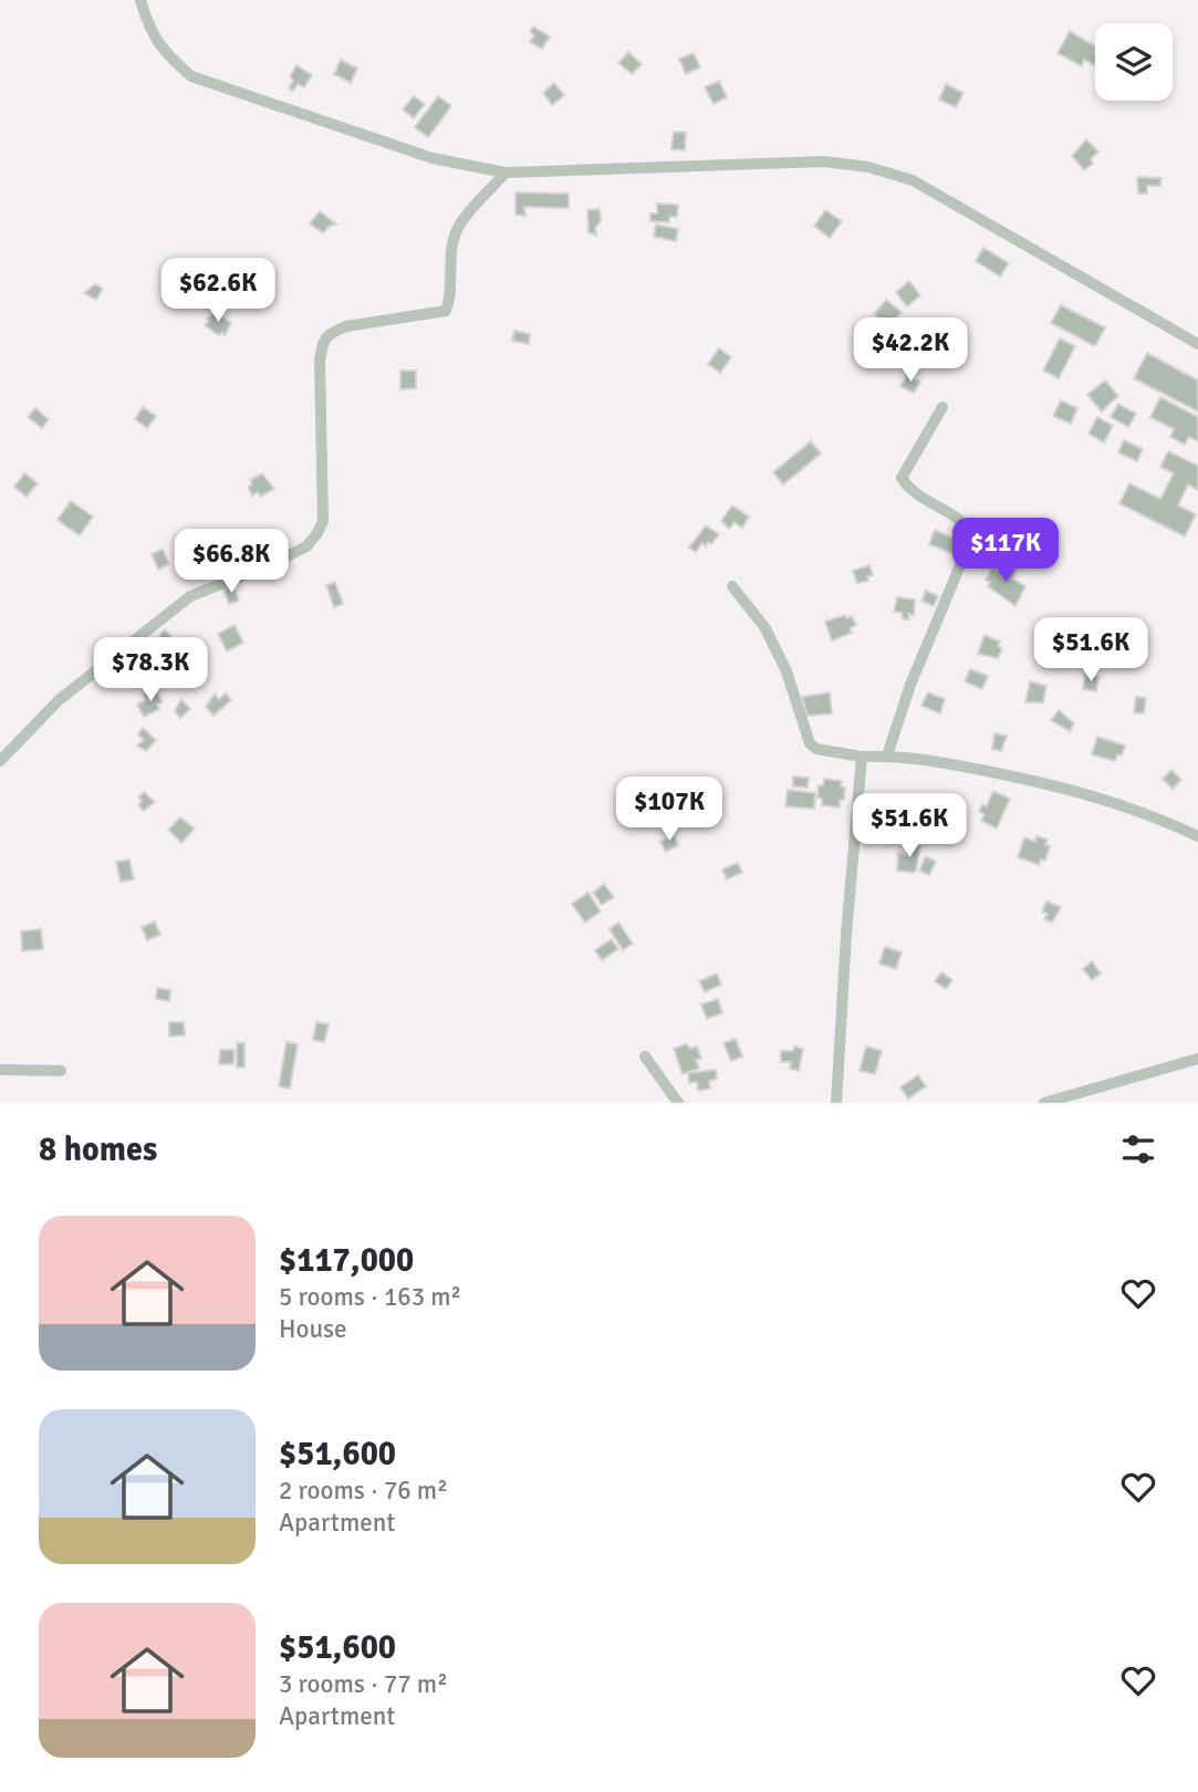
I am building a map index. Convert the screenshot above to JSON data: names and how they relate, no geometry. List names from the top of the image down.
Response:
{
  "page": {
    "price": [
      "$62.6K",
      "$42.2K",
      "$117K",
      "$66.8K",
      "$51.6K",
      "$78.3K",
      "$107K",
      "$51.6K"
    ],
    "heading": "8 homes",
    "list": [
      {
        "name": "$117,000",
        "note": "5 rooms · 163 m² · House"
      },
      {
        "name": "$51,600",
        "note": "2 rooms · 76 m² · Apartment"
      },
      {
        "name": "$51,600",
        "note": "3 rooms · 77 m² · Apartment"
      }
    ]
  }
}
